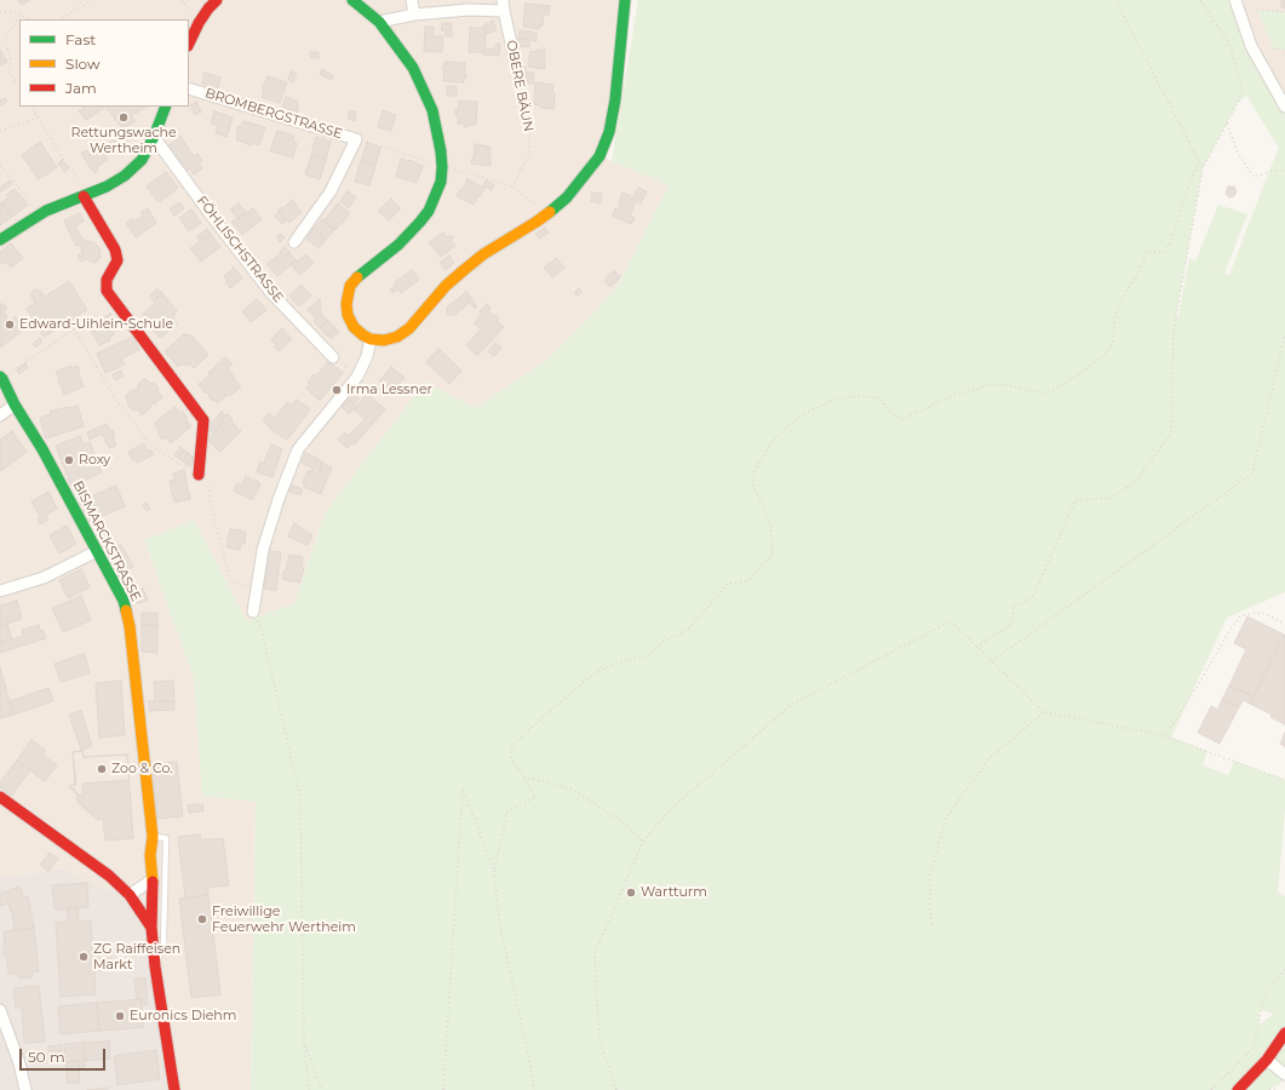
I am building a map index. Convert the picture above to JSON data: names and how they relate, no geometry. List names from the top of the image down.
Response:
{
  "streets": {
    "main road": ["BISMARCKSTRASSE"],
    "street": ["OBERE BÄUN", "BROMBERGSTRASSE", "FÖHLISCHSTRASSE"]
  },
  "places": [
    "Rettungswache Wertheim",
    "Edward-Uihlein-Schule",
    "Irma Lessner",
    "Roxy",
    "Zoo & Co.",
    "Wartturm",
    "Freiwillige Feuerwehr Wertheim",
    "ZG Raiffeisen Markt",
    "Euronics Diehm"
  ],
  "legend": ["Fast", "Slow", "Jam"],
  "scale_bar": "50 m"
}
